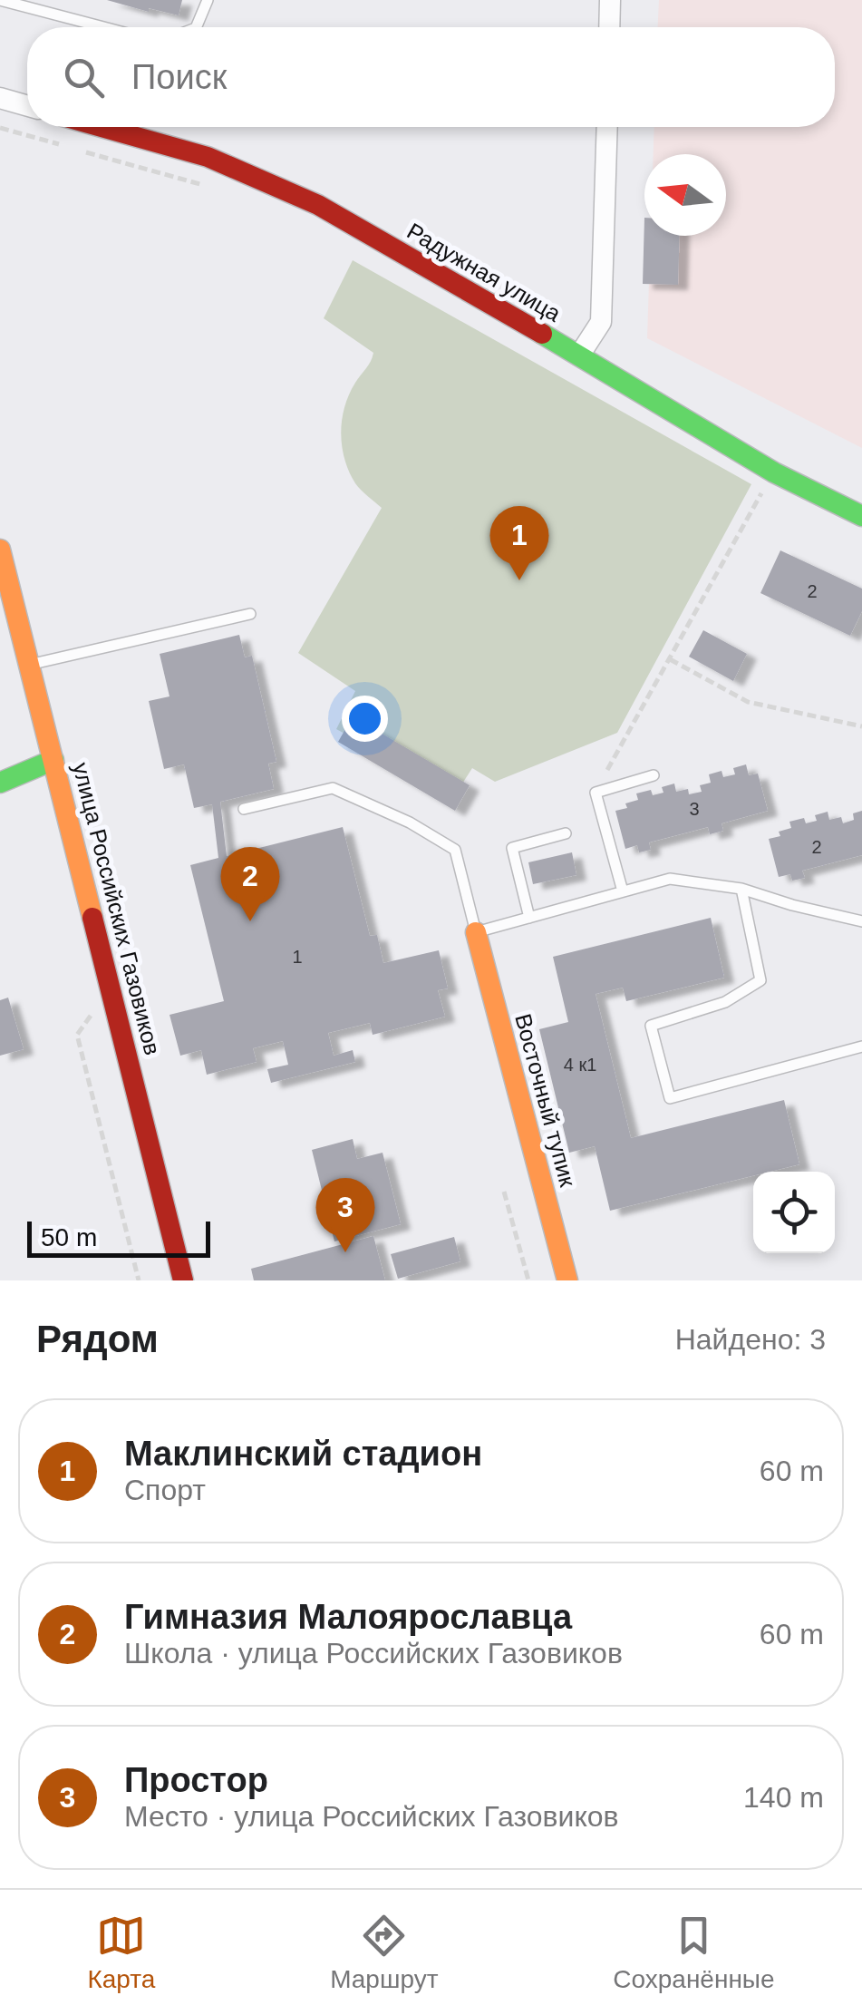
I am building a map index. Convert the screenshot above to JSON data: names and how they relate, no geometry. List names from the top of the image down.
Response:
{
  "streets": {
    "street": ["Радужная улица", "улица Российских Газовиков", "Восточный тупик"]
  },
  "house_numbers": [
    "2",
    "3",
    "2",
    "1",
    "4 к1"
  ],
  "scale_bar": "50 m",
  "north": "left",
  "page": {
    "search": "Поиск",
    "pins": ["1", "2", "3"],
    "scale": "50 m",
    "heading": ["Рядом", "Найдено: 3"],
    "list": [
      {
        "mark": "1",
        "name": "Маклинский стадион",
        "note": "Спорт",
        "value": "60 m"
      },
      {
        "mark": "2",
        "name": "Гимназия Малоярославца",
        "note": "Школа · улица Российских Газовиков",
        "value": "60 m"
      },
      {
        "mark": "3",
        "name": "Простор",
        "note": "Место · улица Российских Газовиков",
        "value": "140 m"
      }
    ],
    "nav": ["Карта", "Маршрут", "Сохранённые"]
  }
}
